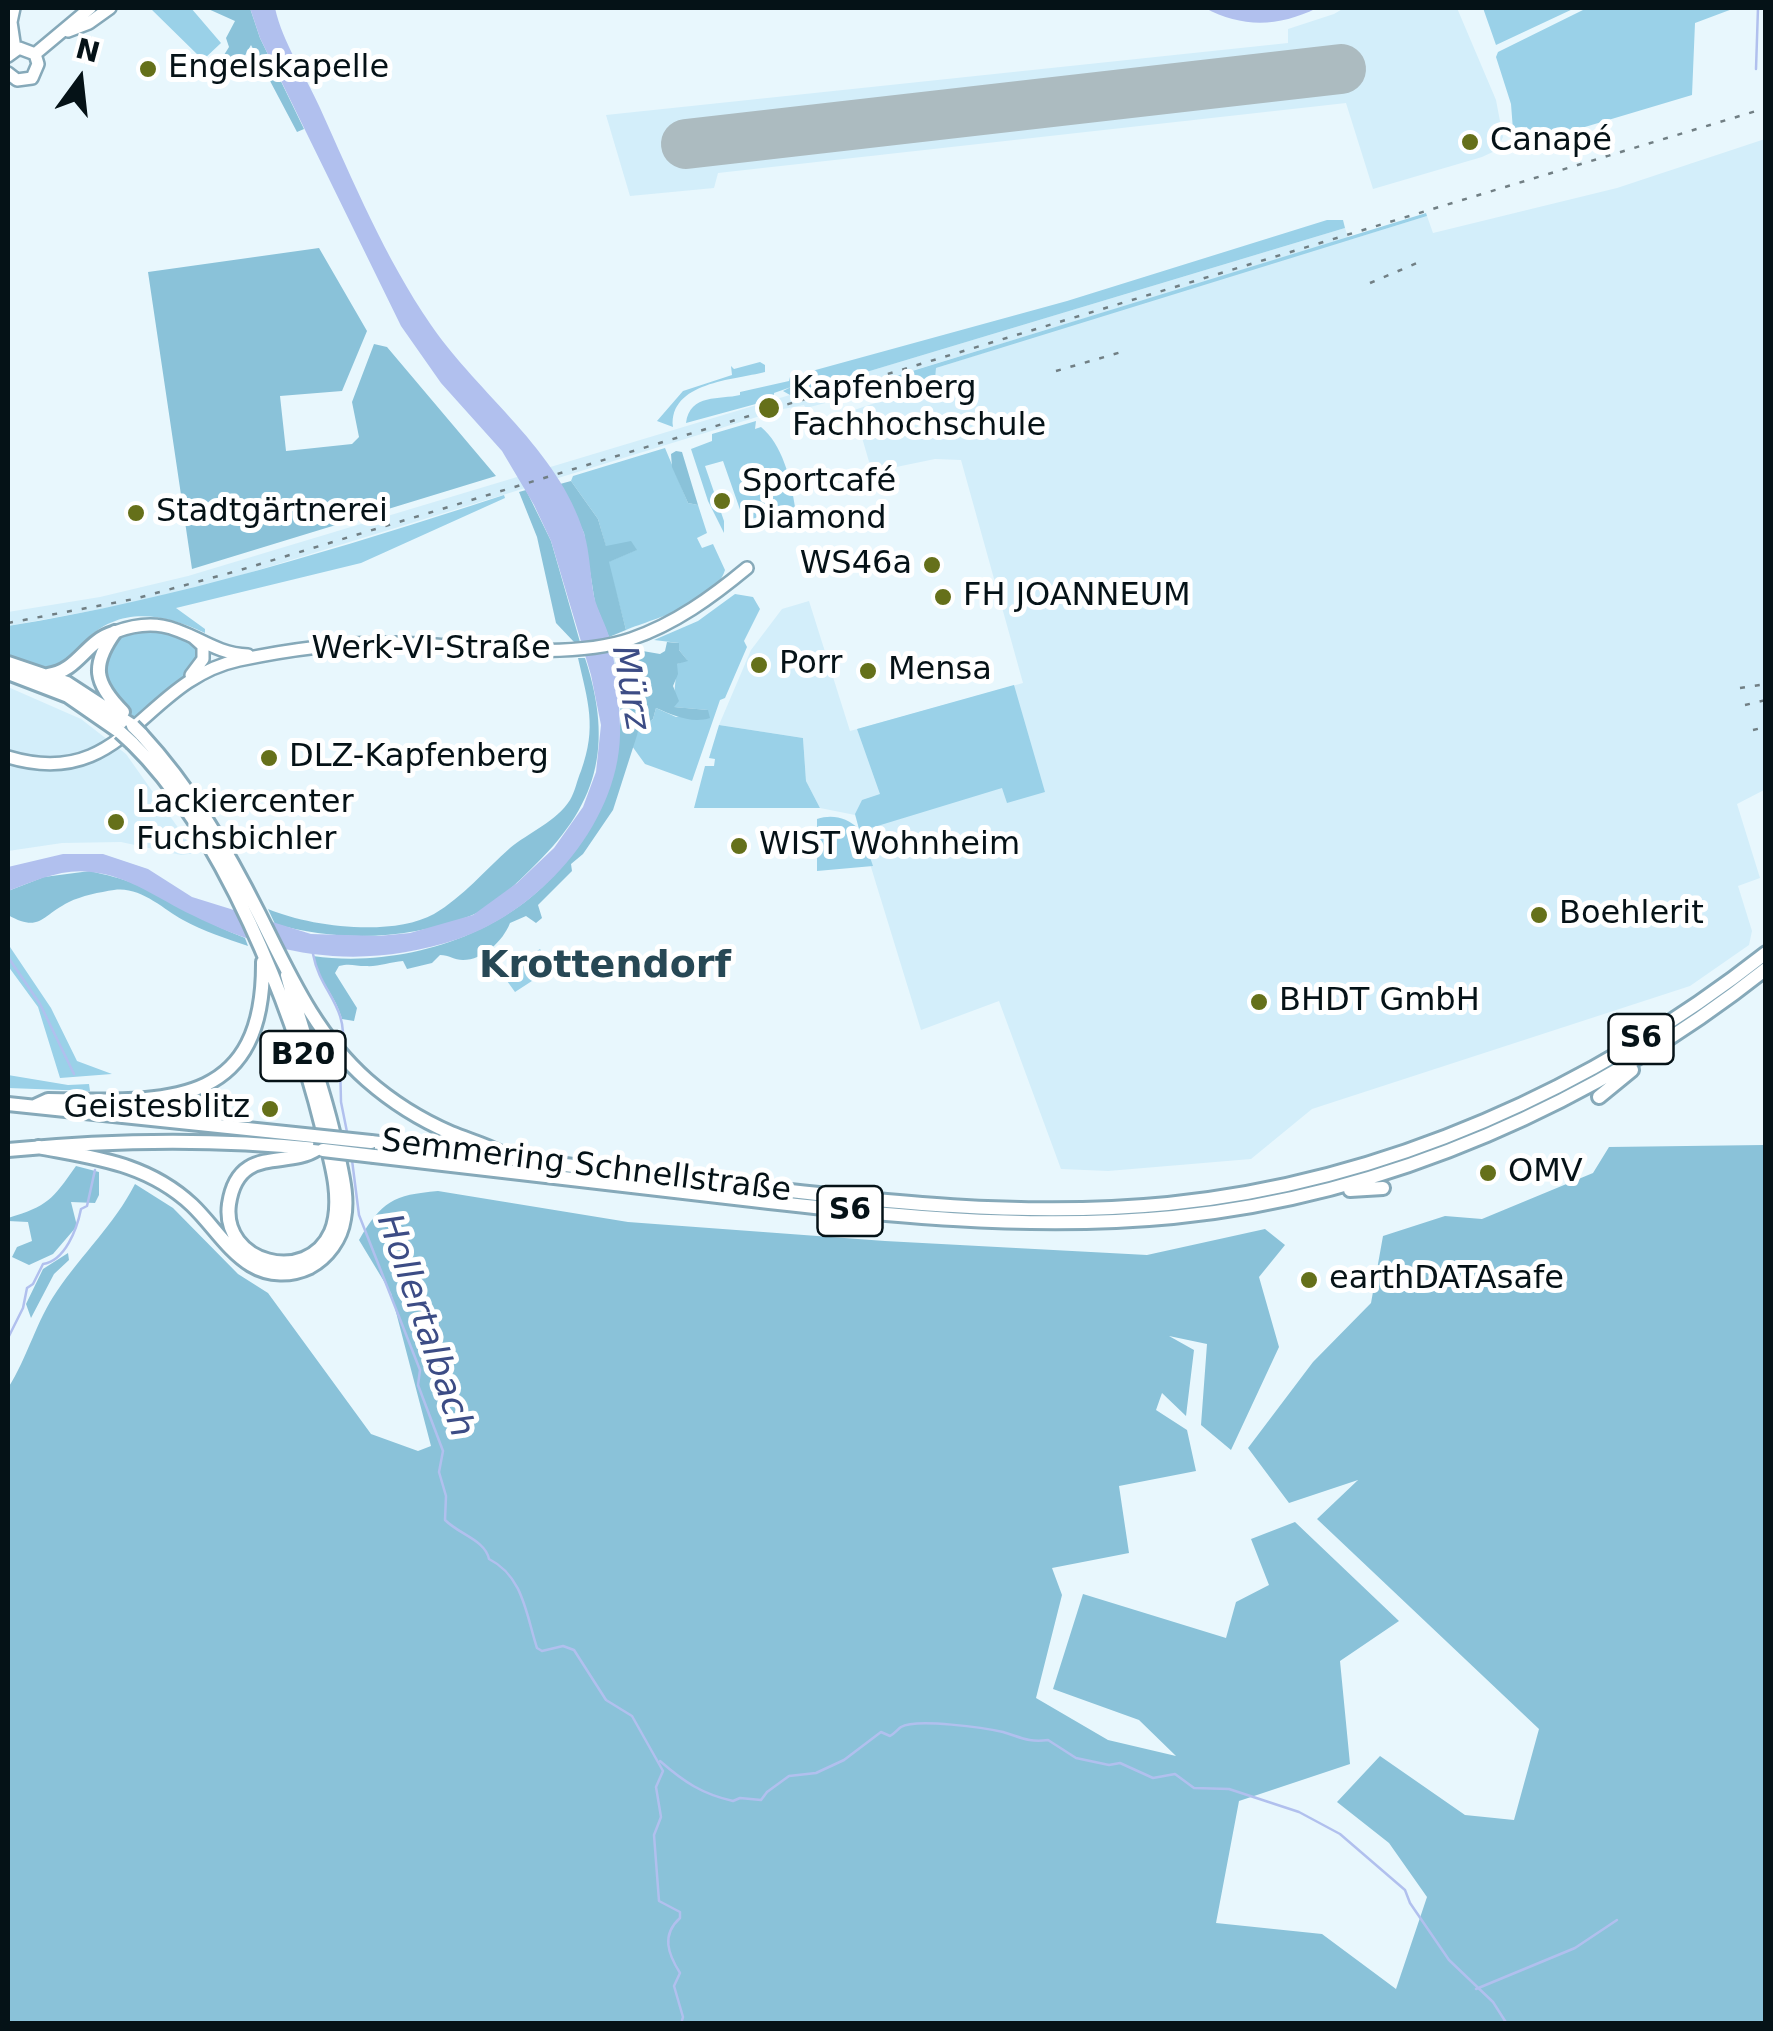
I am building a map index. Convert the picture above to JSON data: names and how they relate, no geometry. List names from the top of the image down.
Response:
{
  "streets": {
    "highway": ["S6", "B20", "Semmering Schnellstraße"],
    "main road": ["Werk-VI-Straße"]
  },
  "crossings": [
    ["B20", "Semmering Schnellstraße"]
  ],
  "districts": ["Krottendorf"],
  "water": ["Mürz", "Hollertalbach"],
  "places": [
    "Engelskapelle",
    "Canapé",
    "Kapfenberg Fachhochschule",
    "Sportcafé Diamond",
    "Stadtgärtnerei",
    "WS46a",
    "FH JOANNEUM",
    "Porr",
    "Mensa",
    "DLZ-Kapfenberg",
    "Lackiercenter Fuchsbichler",
    "WIST Wohnheim",
    "Boehlerit",
    "BHDT GmbH",
    "Geistesblitz",
    "OMV",
    "earthDATAsafe"
  ],
  "north": "top"
}
